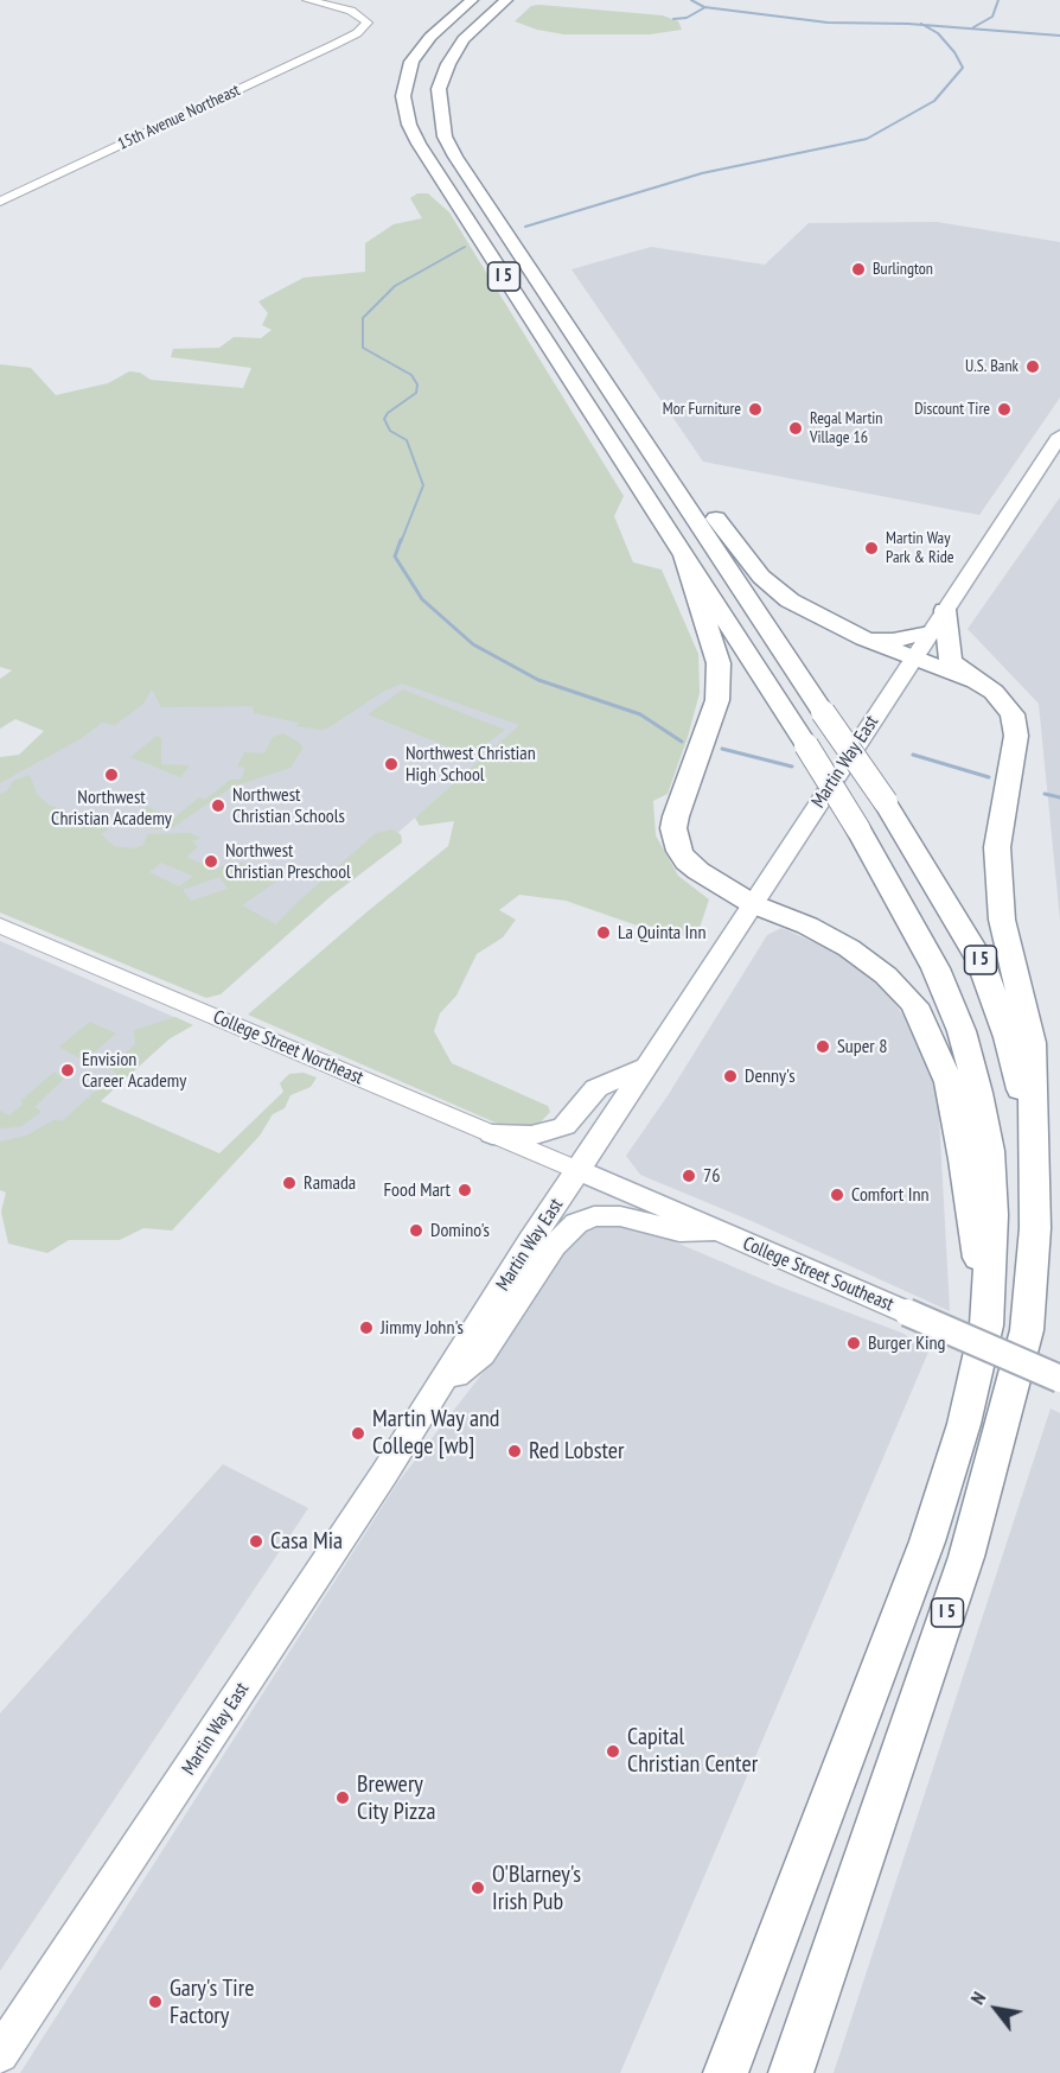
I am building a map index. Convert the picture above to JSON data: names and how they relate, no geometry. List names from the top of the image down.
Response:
{
  "streets": {
    "highway": ["I 5"],
    "main road": ["Martin Way East", "College Street Southeast"],
    "street": ["15th Avenue Northeast", "College Street Northeast"]
  },
  "crossings": [
    ["Martin Way East", "College Street Northeast"],
    ["Martin Way East", "College Street Southeast"],
    ["College Street Northeast", "College Street Southeast"]
  ],
  "places": [
    "Burlington",
    "U.S. Bank",
    "Mor Furniture",
    "Discount Tire",
    "Regal Martin Village 16",
    "Martin Way Park & Ride",
    "Northwest Christian High School",
    "Northwest Christian Academy",
    "Northwest Christian Schools",
    "Northwest Christian Preschool",
    "La Quinta Inn",
    "Super 8",
    "Envision Career Academy",
    "Denny's",
    "76",
    "Ramada",
    "Food Mart",
    "Comfort Inn",
    "Domino's",
    "Jimmy John's",
    "Burger King",
    "Martin Way and College [wb]",
    "Red Lobster",
    "Casa Mia",
    "Capital Christian Center",
    "Brewery City Pizza",
    "O'Blarney's Irish Pub",
    "Gary's Tire Factory"
  ],
  "north": "top left"
}
